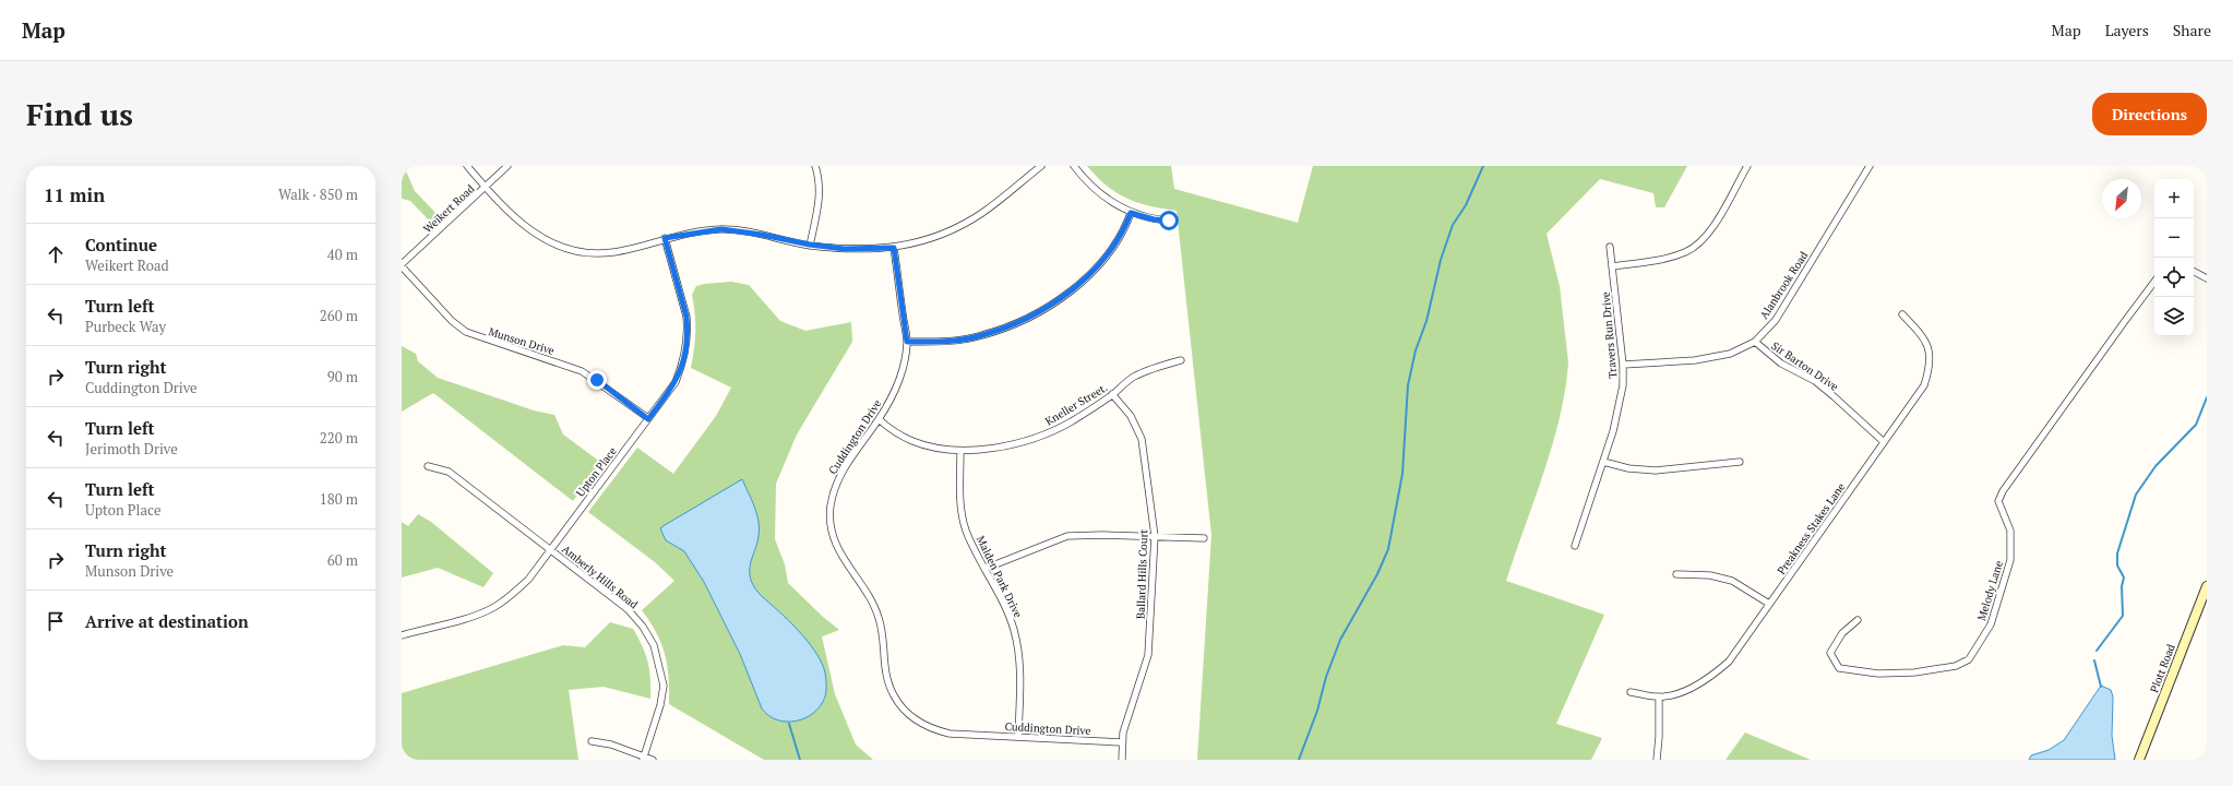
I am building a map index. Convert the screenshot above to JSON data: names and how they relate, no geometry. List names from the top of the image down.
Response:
{
  "streets": {
    "street": [
      "Weikert Road",
      "Alanbrook Road",
      "Travers Run Drive",
      "Munson Drive",
      "Sir Barton Drive",
      "Kneller Street.",
      "Cuddington Drive",
      "Upton Place",
      "Preakness Stakes Lane",
      "Ballard Hills Court",
      "Amberly Hills Road",
      "Malden Park Drive",
      "Melody Lane",
      "Plott Road"
    ]
  },
  "crossings": [
    ["Weikert Road", "Munson Drive"],
    ["Alanbrook Road", "Travers Run Drive"],
    ["Alanbrook Road", "Sir Barton Drive"],
    ["Munson Drive", "Upton Place"],
    ["Sir Barton Drive", "Preakness Stakes Lane"],
    ["Kneller Street.", "Cuddington Drive"],
    ["Kneller Street.", "Ballard Hills Court"],
    ["Kneller Street.", "Malden Park Drive"],
    ["Cuddington Drive", "Ballard Hills Court"],
    ["Cuddington Drive", "Malden Park Drive"],
    ["Upton Place", "Amberly Hills Road"]
  ],
  "north": "bottom left",
  "page": {
    "header": "Map",
    "nav": ["Map", "Layers", "Share"],
    "buttons": "Directions",
    "title": "Find us",
    "heading": ["11 min", "Walk · 850 m"],
    "map_buttons": ["+", "−"],
    "list": [
      ["Continue", "Weikert Road", "40 m"],
      ["Turn left", "Purbeck Way", "260 m"],
      ["Turn right", "Cuddington Drive", "90 m"],
      ["Turn left", "Jerimoth Drive", "220 m"],
      ["Turn left", "Upton Place", "180 m"],
      ["Turn right", "Munson Drive", "60 m"],
      "Arrive at destination"
    ]
  }
}
